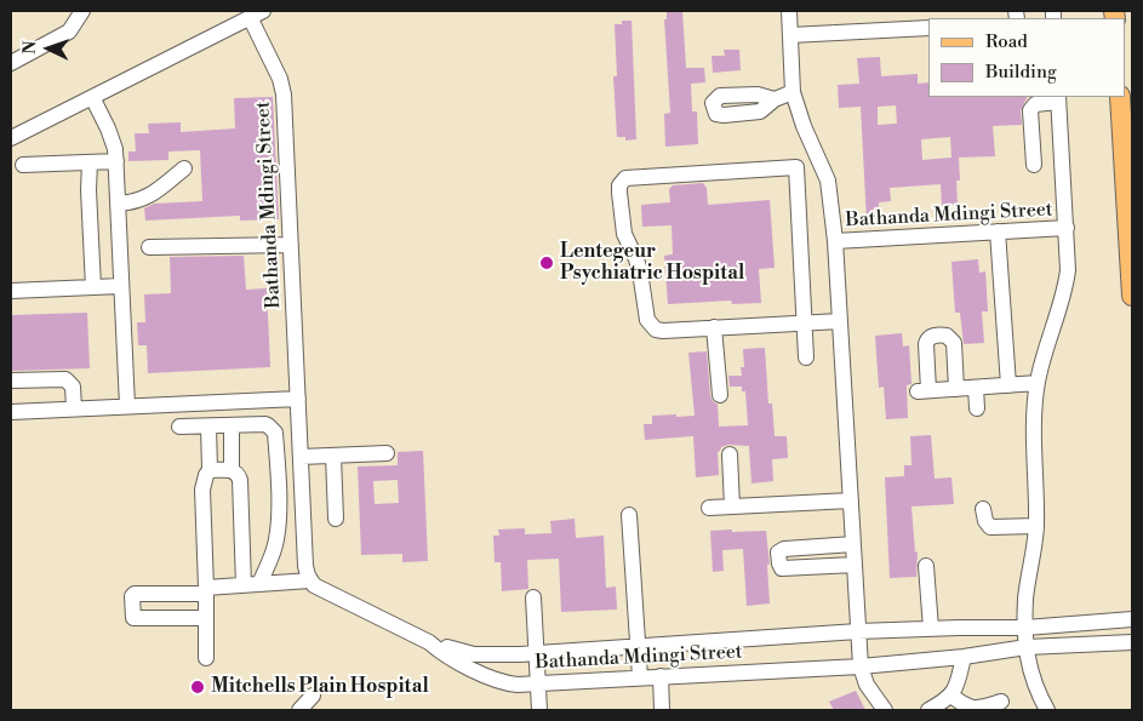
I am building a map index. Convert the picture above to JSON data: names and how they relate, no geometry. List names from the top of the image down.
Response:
{
  "streets": {
    "street": ["Bathanda Mdingi Street"]
  },
  "places": ["Lentegeur Psychiatric Hospital", "Mitchells Plain Hospital"],
  "legend": ["Road", "Building"],
  "north": "left"
}
